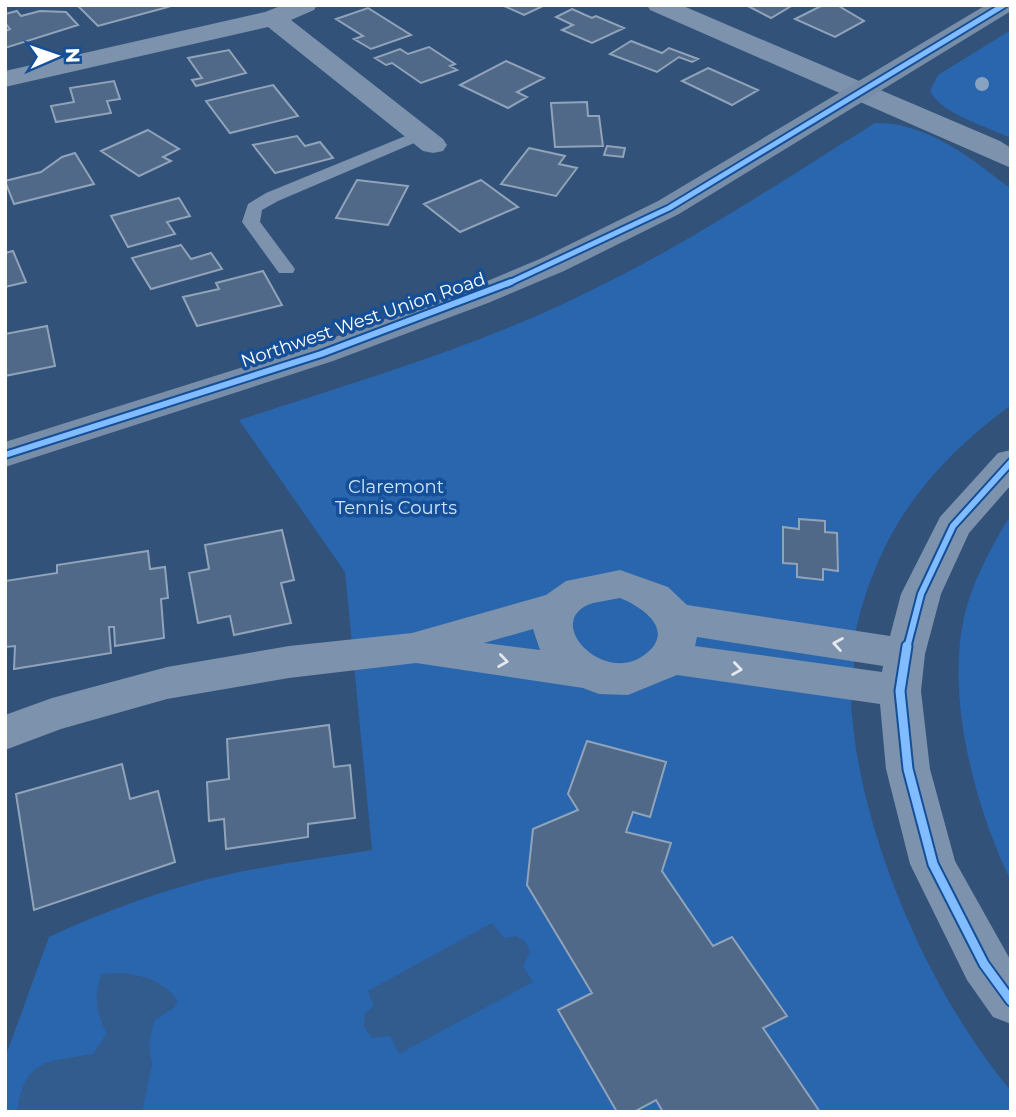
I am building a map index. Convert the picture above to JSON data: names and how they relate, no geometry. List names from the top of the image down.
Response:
{
  "streets": {
    "main road": ["Northwest West Union Road"]
  },
  "parks": ["Claremont Tennis Courts"],
  "north": "right"
}
